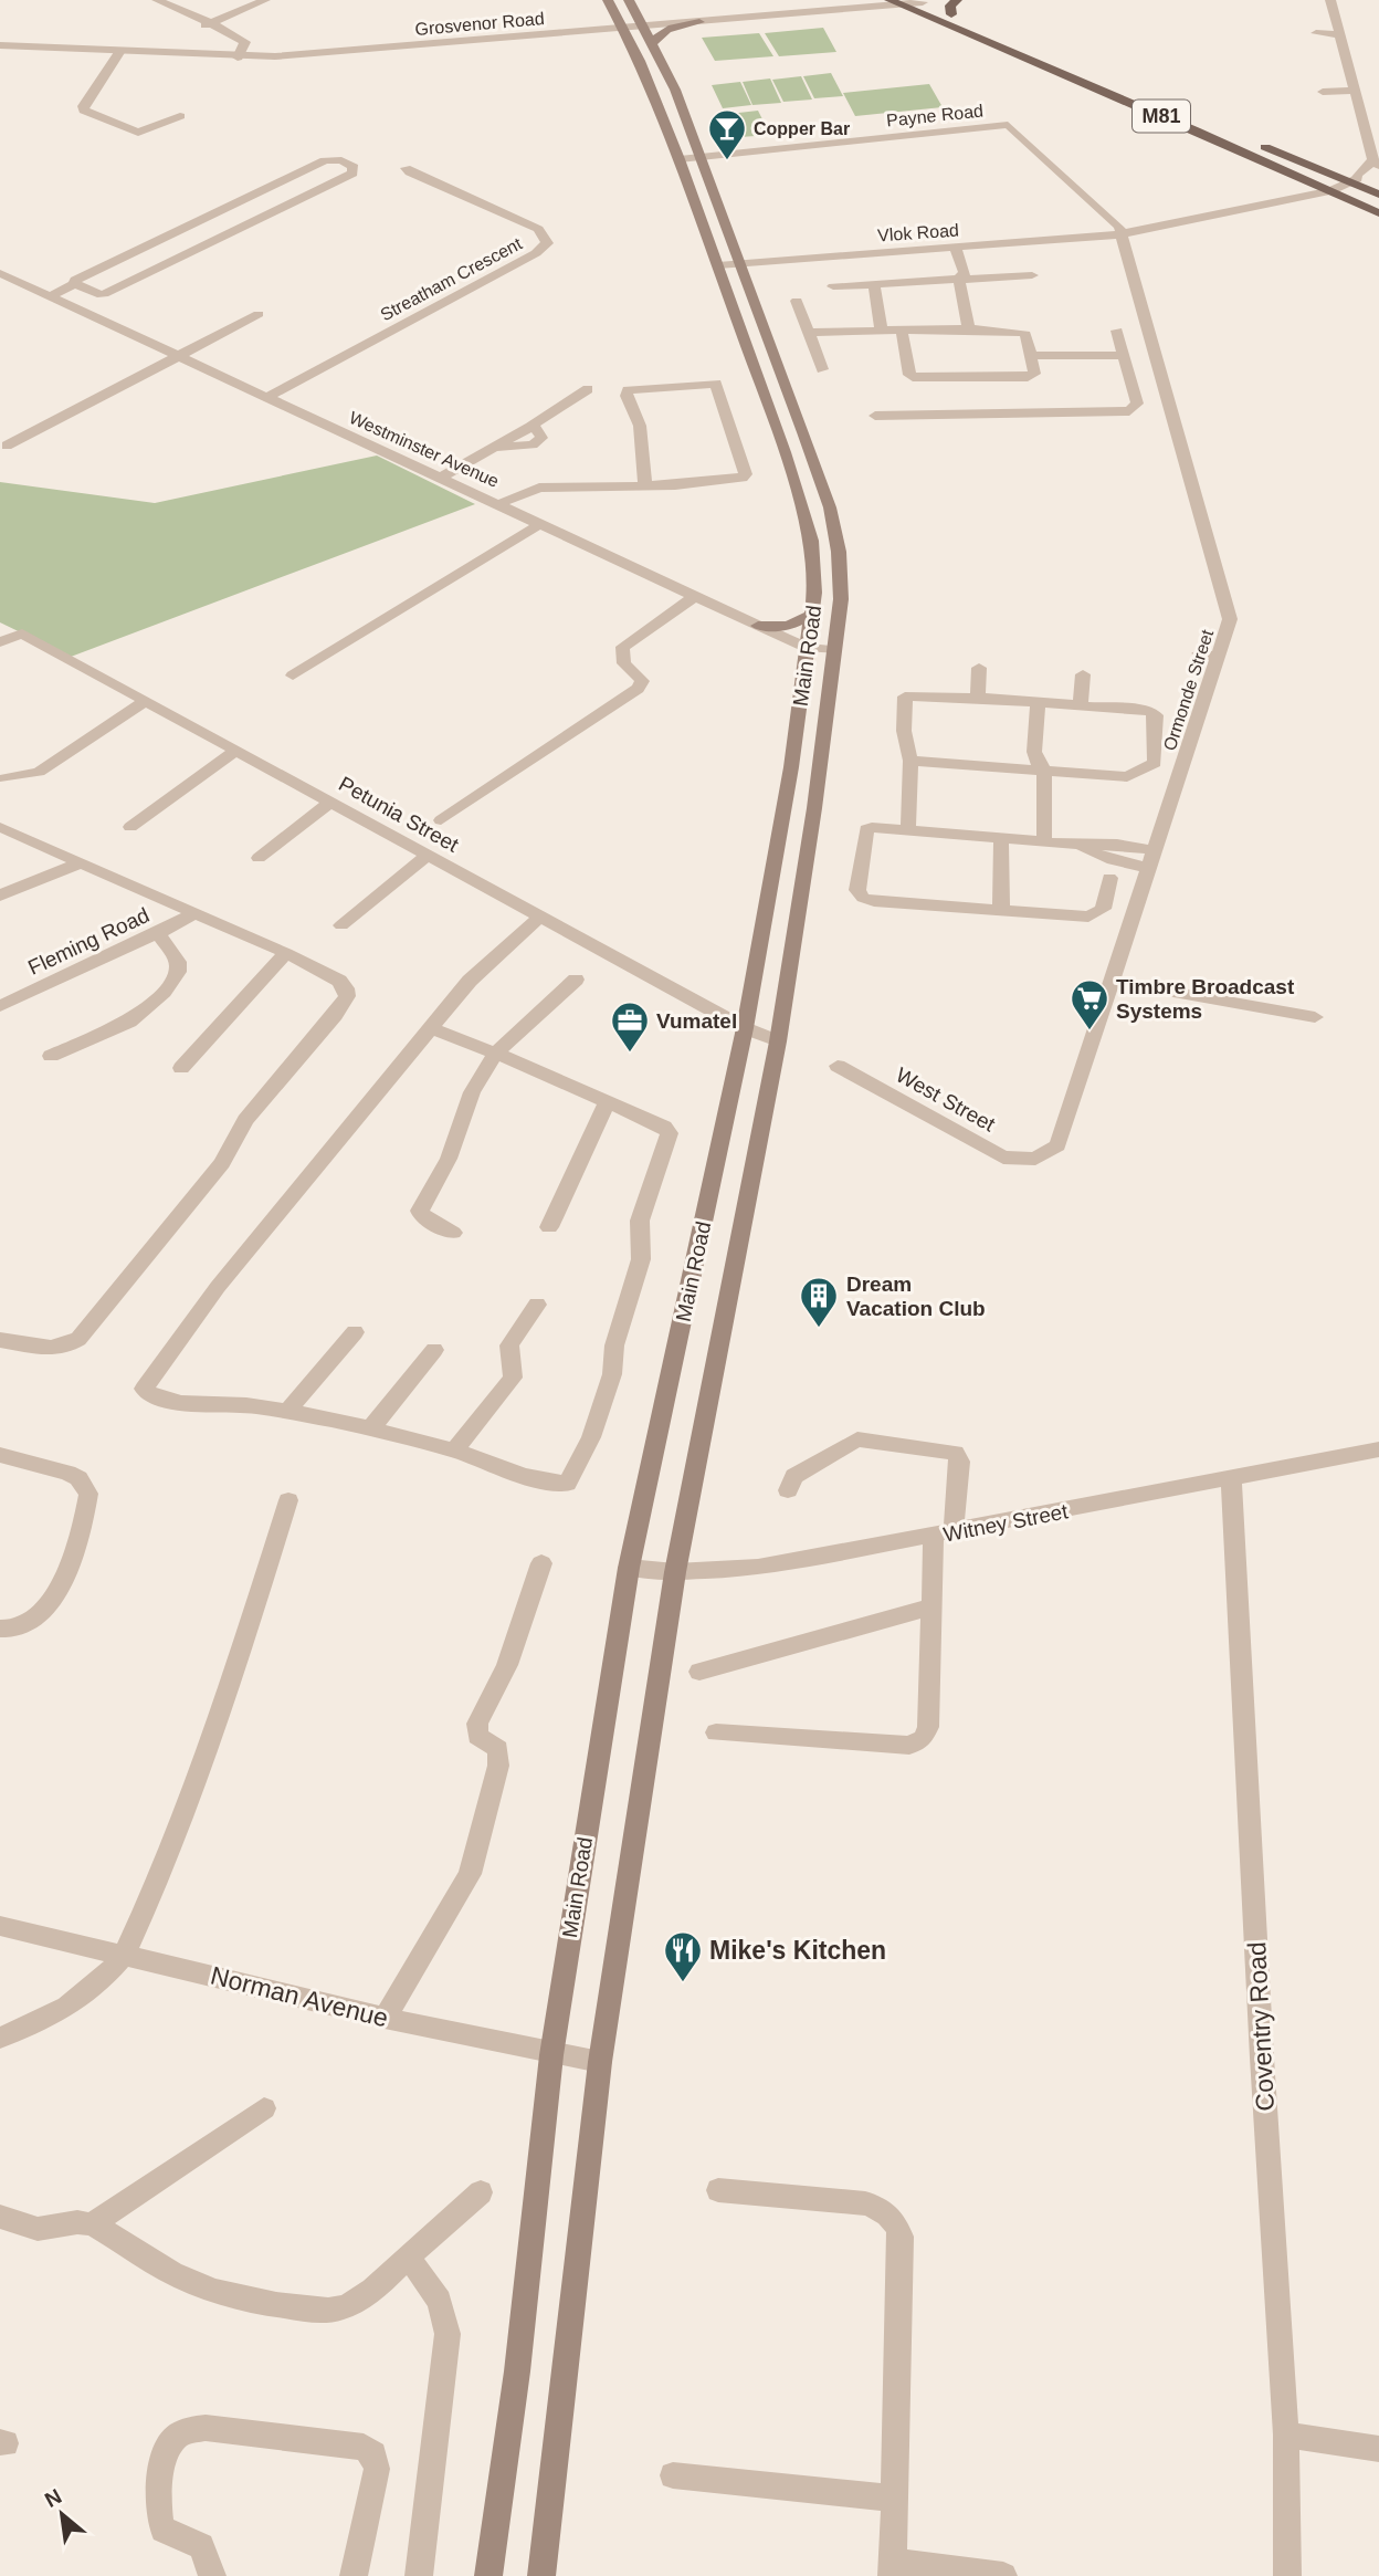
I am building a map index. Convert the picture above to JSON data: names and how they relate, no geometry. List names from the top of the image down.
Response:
{
  "streets": {
    "main road": ["M81", "Main Road"],
    "street": [
      "Grosvenor Road",
      "Payne Road",
      "Vlok Road",
      "Streatham Crescent",
      "Westminster Avenue",
      "Ormonde Street",
      "Petunia Street",
      "Fleming Road",
      "West Street",
      "Witney Street",
      "Norman Avenue",
      "Coventry Road"
    ]
  },
  "crossings": [
    ["Grosvenor Road", "M81"],
    ["Grosvenor Road", "Main Road"],
    ["Payne Road", "Main Road"],
    ["Payne Road", "Ormonde Street"],
    ["M81", "Vlok Road"],
    ["Vlok Road", "Main Road"],
    ["Vlok Road", "Ormonde Street"],
    ["Streatham Crescent", "Westminster Avenue"],
    ["Westminster Avenue", "Main Road"],
    ["Main Road", "Petunia Street"],
    ["Main Road", "Witney Street"],
    ["Main Road", "Norman Avenue"],
    ["Ormonde Street", "West Street"],
    ["Witney Street", "Coventry Road"]
  ],
  "places": {
    "bar": ["Copper Bar"],
    "supermarket": ["Timbre Broadcast Systems"],
    "office": ["Vumatel"],
    "building": ["Dream Vacation Club"],
    "restaurant": ["Mike's Kitchen"]
  },
  "north": "top left"
}
